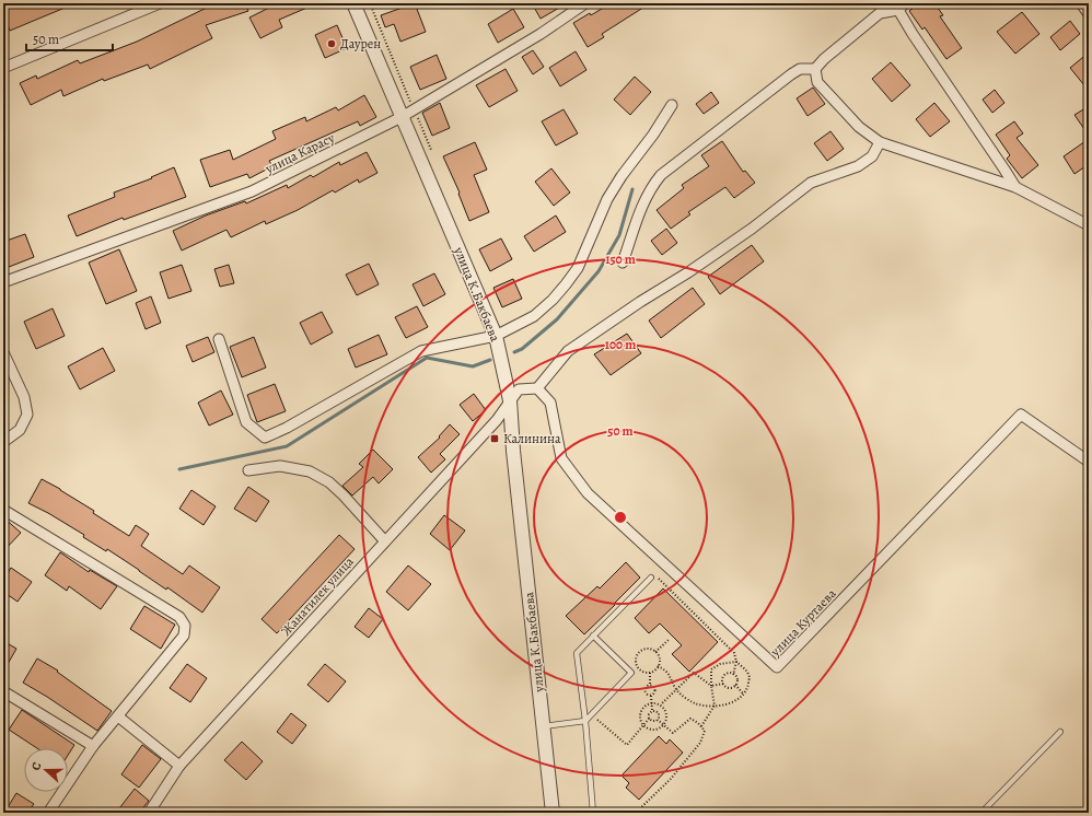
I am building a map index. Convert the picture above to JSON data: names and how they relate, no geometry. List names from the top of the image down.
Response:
{
  "streets": {
    "street": [
      "улица Карасу",
      "улица К.Бакбаева",
      "Жанатилек улица",
      "улица Куртаева"
    ]
  },
  "crossings": [
    ["улица Карасу", "улица К.Бакбаева"],
    ["улица К.Бакбаева", "Жанатилек улица"]
  ],
  "places": {
    "other": ["Даурен"],
    "transit": ["Калинина"]
  },
  "scale_bar": "50 m",
  "north": "left",
  "rings": ["150 m", "100 m", "50 m"]
}
